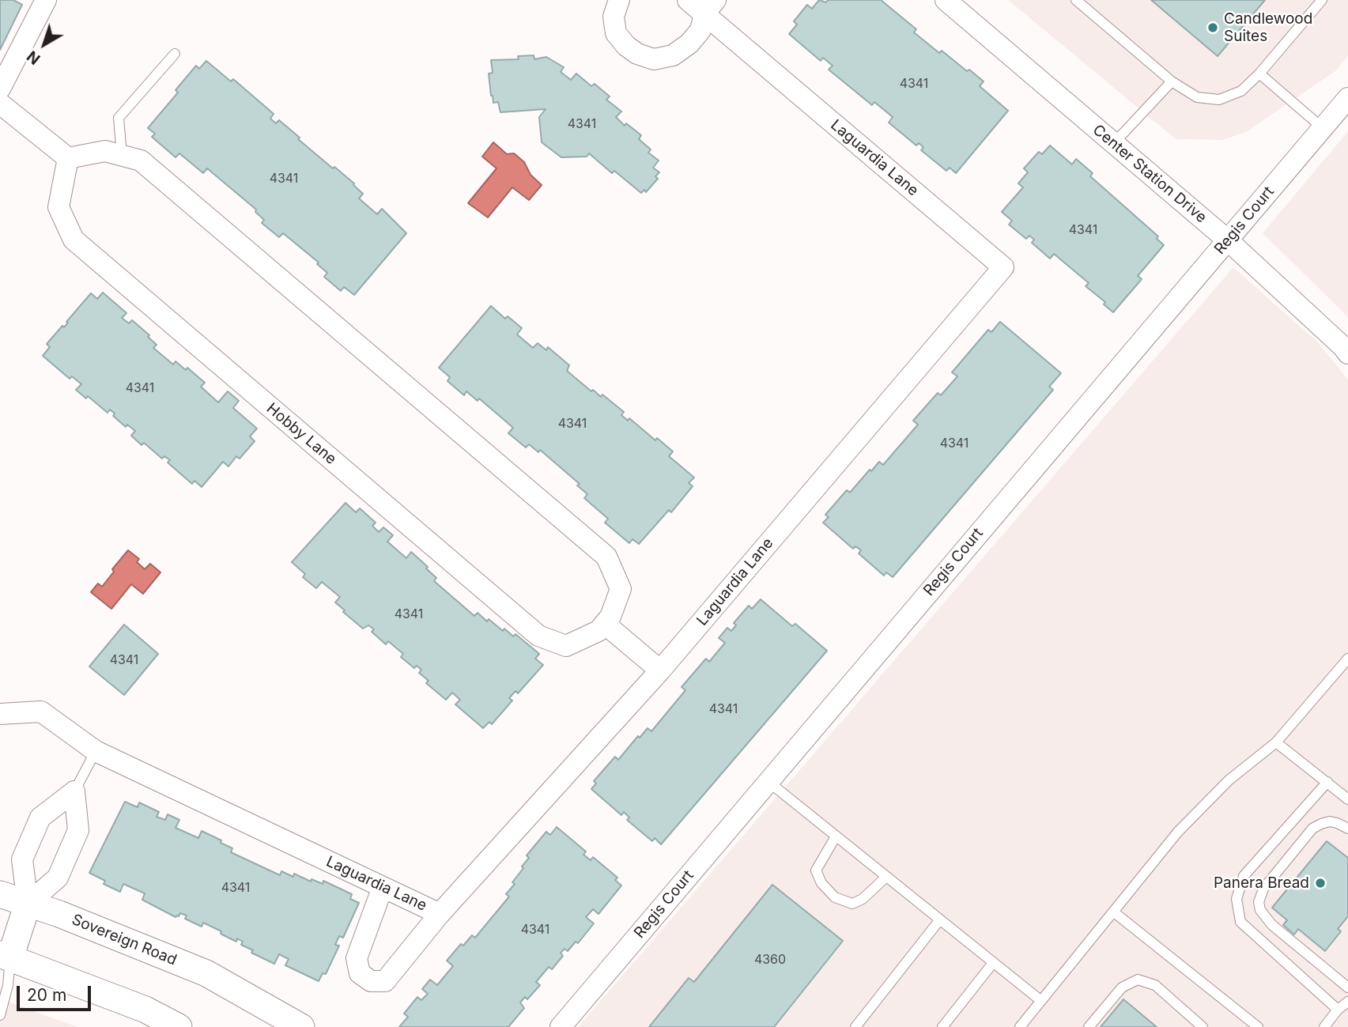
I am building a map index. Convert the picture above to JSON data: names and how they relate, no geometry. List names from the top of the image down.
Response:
{
  "streets": {
    "street": [
      "Laguardia Lane",
      "Center Station Drive",
      "Regis Court",
      "Hobby Lane",
      "Sovereign Road"
    ]
  },
  "crossings": [
    ["Center Station Drive", "Regis Court"]
  ],
  "places": ["Candlewood Suites", "Panera Bread"],
  "house_numbers": [
    "4341",
    "4341",
    "4341",
    "4341",
    "4341",
    "4341",
    "4341",
    "4341",
    "4341",
    "4341",
    "4341",
    "4341",
    "4360"
  ],
  "scale_bar": "20 m",
  "north": "bottom left"
}
